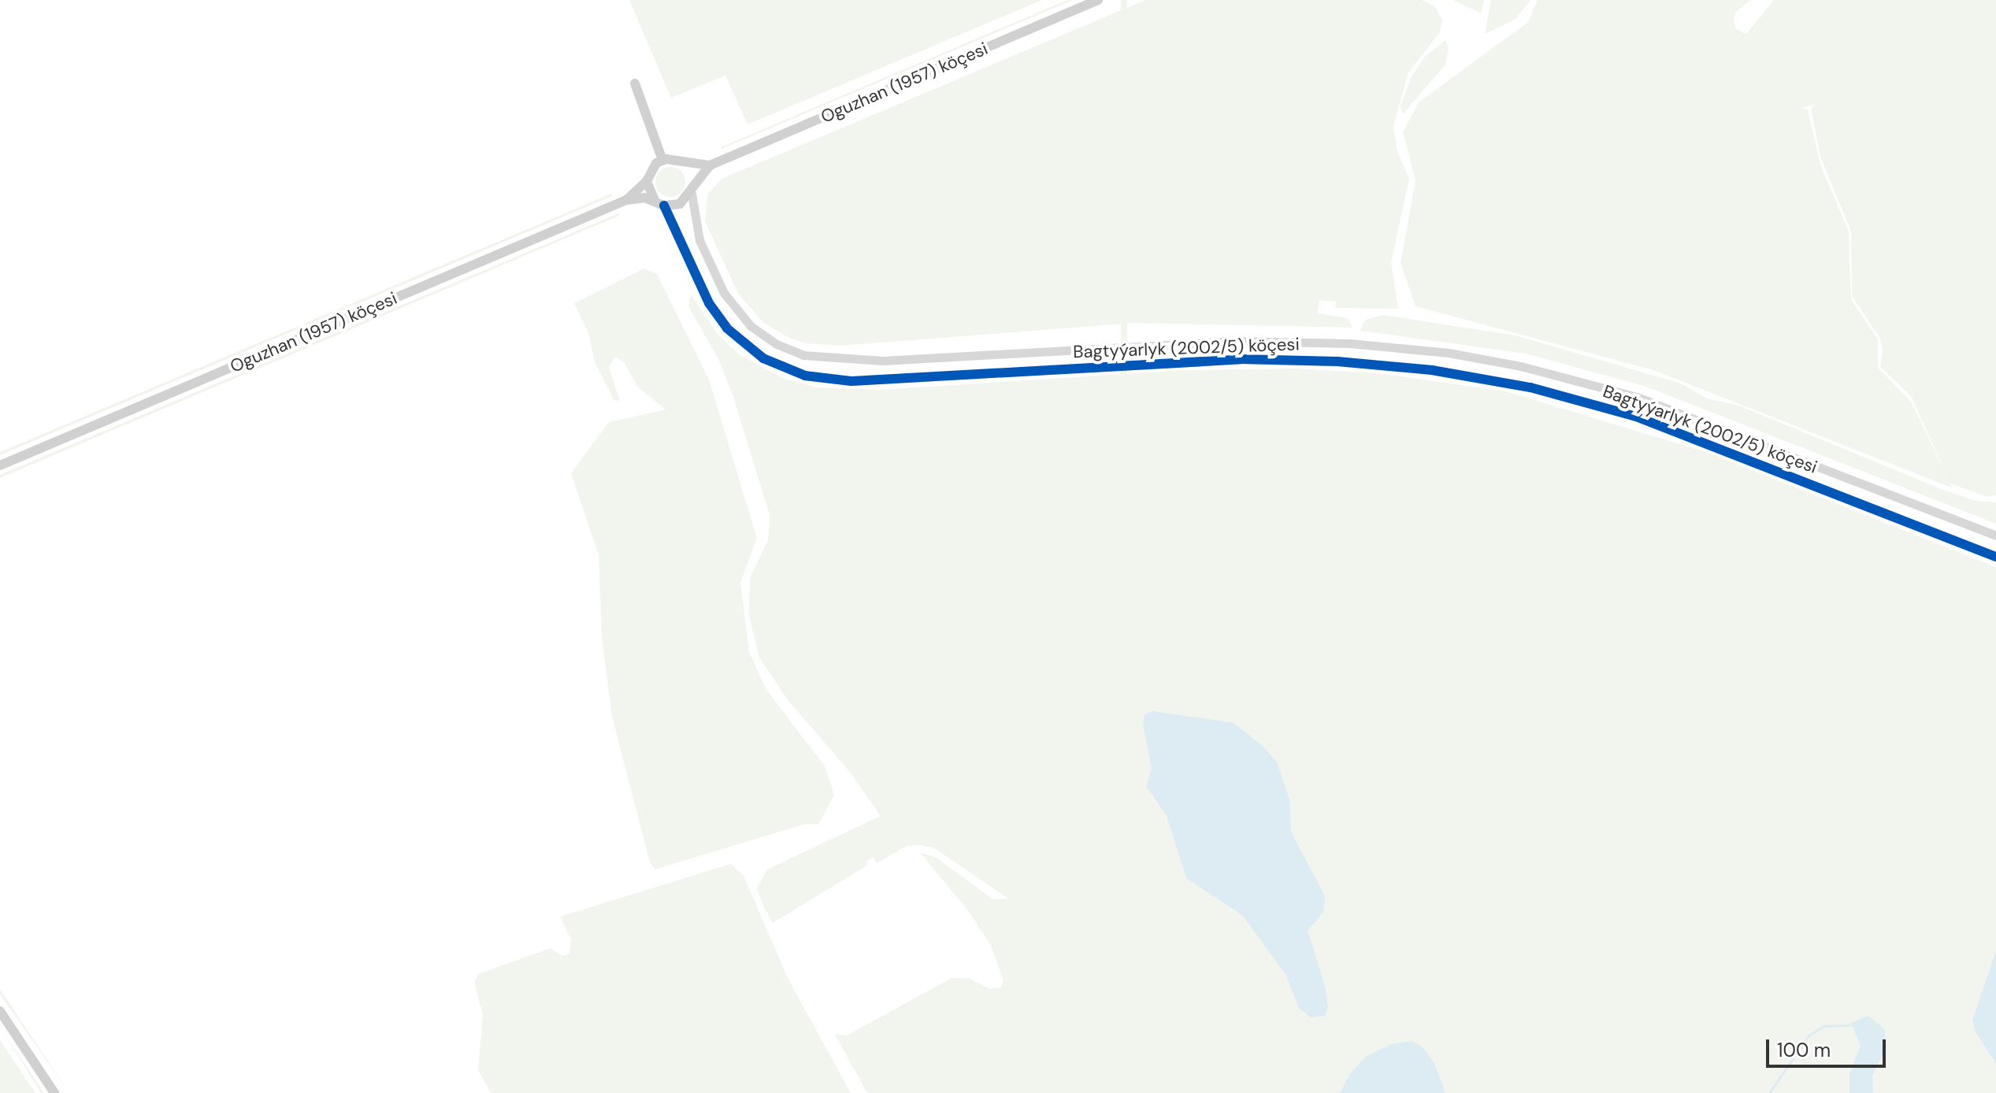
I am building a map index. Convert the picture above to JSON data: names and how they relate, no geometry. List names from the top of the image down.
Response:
{
  "streets": {
    "main road": ["Oguzhan (1957) köçesi"],
    "street": ["Bagtyýarlyk (2002/5) köçesi"]
  },
  "crossings": [
    ["Oguzhan (1957) köçesi", "Bagtyýarlyk (2002/5) köçesi"]
  ],
  "scale_bar": "100 m"
}
